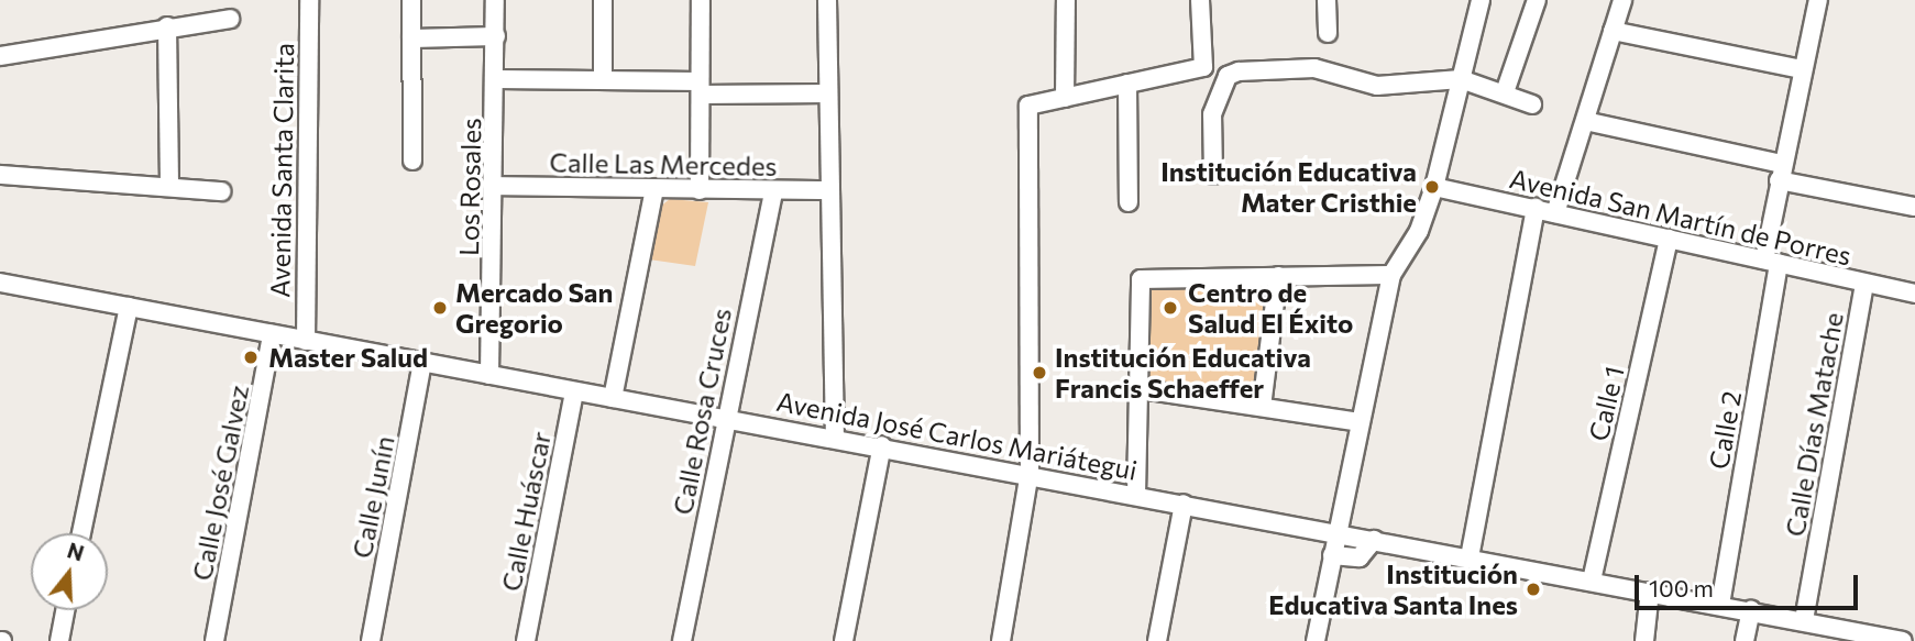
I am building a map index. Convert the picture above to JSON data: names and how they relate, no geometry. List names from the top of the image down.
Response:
{
  "streets": {
    "street": [
      "Calle Las Mercedes",
      "Avenida Santa Clarita",
      "Los Rosales",
      "Avenida San Martín de Porres",
      "Calle 1",
      "Calle Rosa Cruces",
      "Calle Días Matache",
      "Calle 2",
      "Avenida José Carlos Mariátegui",
      "Calle José Galvez",
      "Calle Junín",
      "Calle Huáscar"
    ]
  },
  "crossings": [
    ["Calle Las Mercedes", "Los Rosales"],
    ["Calle Las Mercedes", "Calle Rosa Cruces"],
    ["Avenida Santa Clarita", "Avenida José Carlos Mariátegui"],
    ["Los Rosales", "Avenida José Carlos Mariátegui"],
    ["Avenida San Martín de Porres", "Calle 1"],
    ["Avenida San Martín de Porres", "Calle Días Matache"],
    ["Avenida San Martín de Porres", "Calle 2"],
    ["Calle 1", "Avenida José Carlos Mariátegui"],
    ["Calle Rosa Cruces", "Avenida José Carlos Mariátegui"],
    ["Calle Días Matache", "Avenida José Carlos Mariátegui"],
    ["Calle 2", "Avenida José Carlos Mariátegui"],
    ["Avenida José Carlos Mariátegui", "Calle José Galvez"],
    ["Avenida José Carlos Mariátegui", "Calle Junín"],
    ["Avenida José Carlos Mariátegui", "Calle Huáscar"]
  ],
  "places": [
    "Institución Educativa Mater Cristhie",
    "Mercado San Gregorio",
    "Centro de Salud El Éxito",
    "Master Salud",
    "Institución Educativa Francis Schaeffer",
    "Institución Educativa Santa Ines"
  ],
  "scale_bar": "100 m",
  "north": "top"
}
